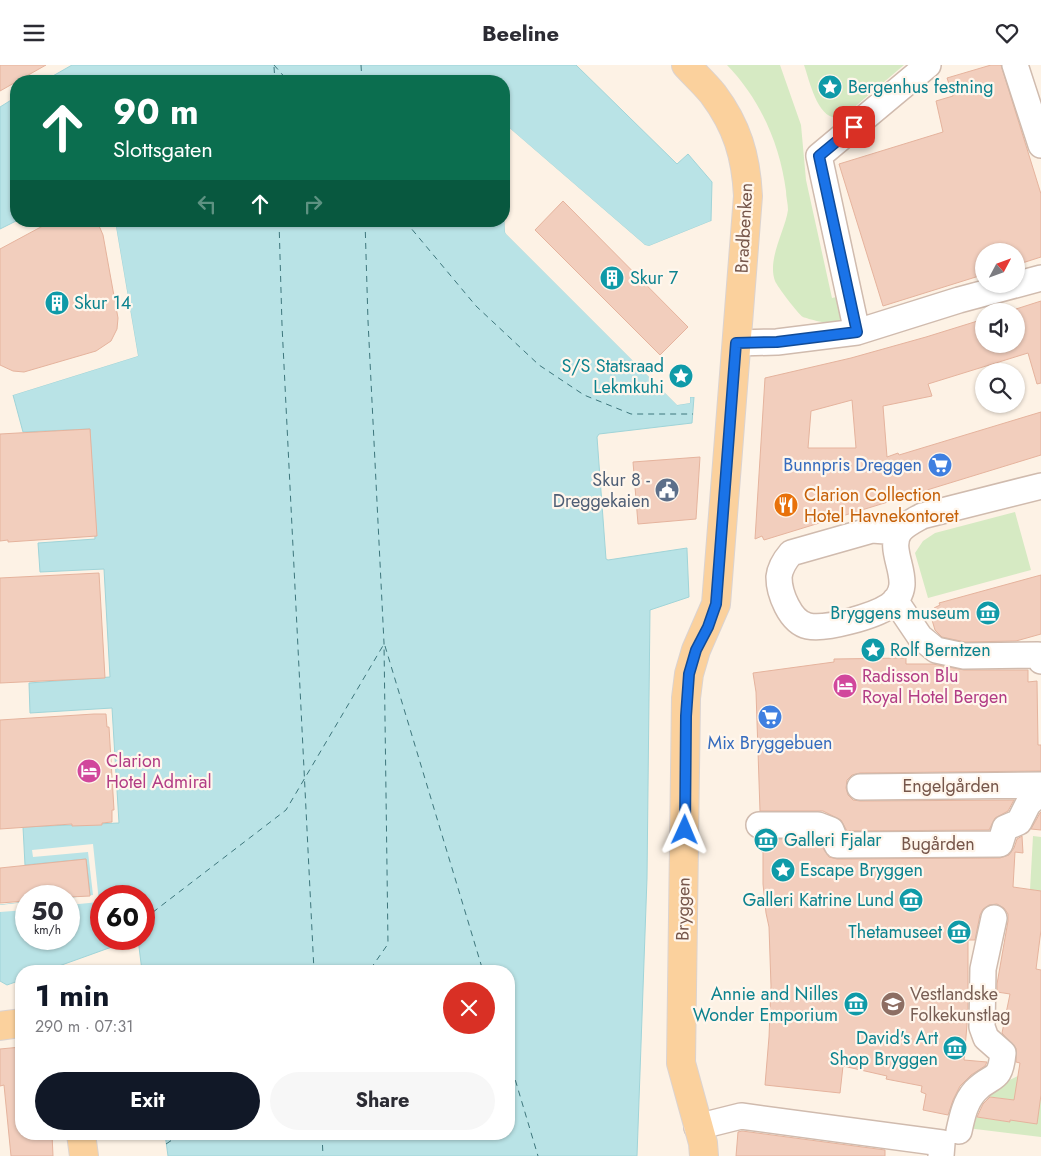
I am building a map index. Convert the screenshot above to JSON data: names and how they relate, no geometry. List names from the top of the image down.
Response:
{
  "streets": {
    "main road": ["Bradbenken", "Bryggen"],
    "street": ["Engelgården", "Bugården"]
  },
  "crossings": [
    ["Bradbenken", "Bryggen"]
  ],
  "places": {
    "place": [
      "Bergenhus festning",
      "S/S Statsraad Lekmkuhi",
      "Rolf Berntzen",
      "Escape Bryggen"
    ],
    "building": ["Skur 7", "Skur 14"],
    "supermarket": ["Bunnpris Dreggen", "Mix Bryggebuen"],
    "public building": ["Skur 8 - Dreggekaien"],
    "restaurant": ["Clarion Collection Hotel Havnekontoret"],
    "museum": [
      "Bryggens museum",
      "Galleri Fjalar",
      "Galleri Katrine Lund",
      "Thetamuseet",
      "Annie and Nilles Wonder Emporium",
      "David's Art Shop Bryggen"
    ],
    "hotel": ["Radisson Blu Royal Hotel Bergen", "Clarion Hotel Admiral"],
    "school or university": ["Vestlandske Folkekunstlag"]
  },
  "north": "top right",
  "page": {
    "header": "Beeline",
    "turn": ["90 m", "Slottsgaten"],
    "speed": "50 km/h",
    "limit": "60",
    "heading": ["1 min", "290 m · 07:31"],
    "buttons": ["Exit", "Share"]
  }
}
